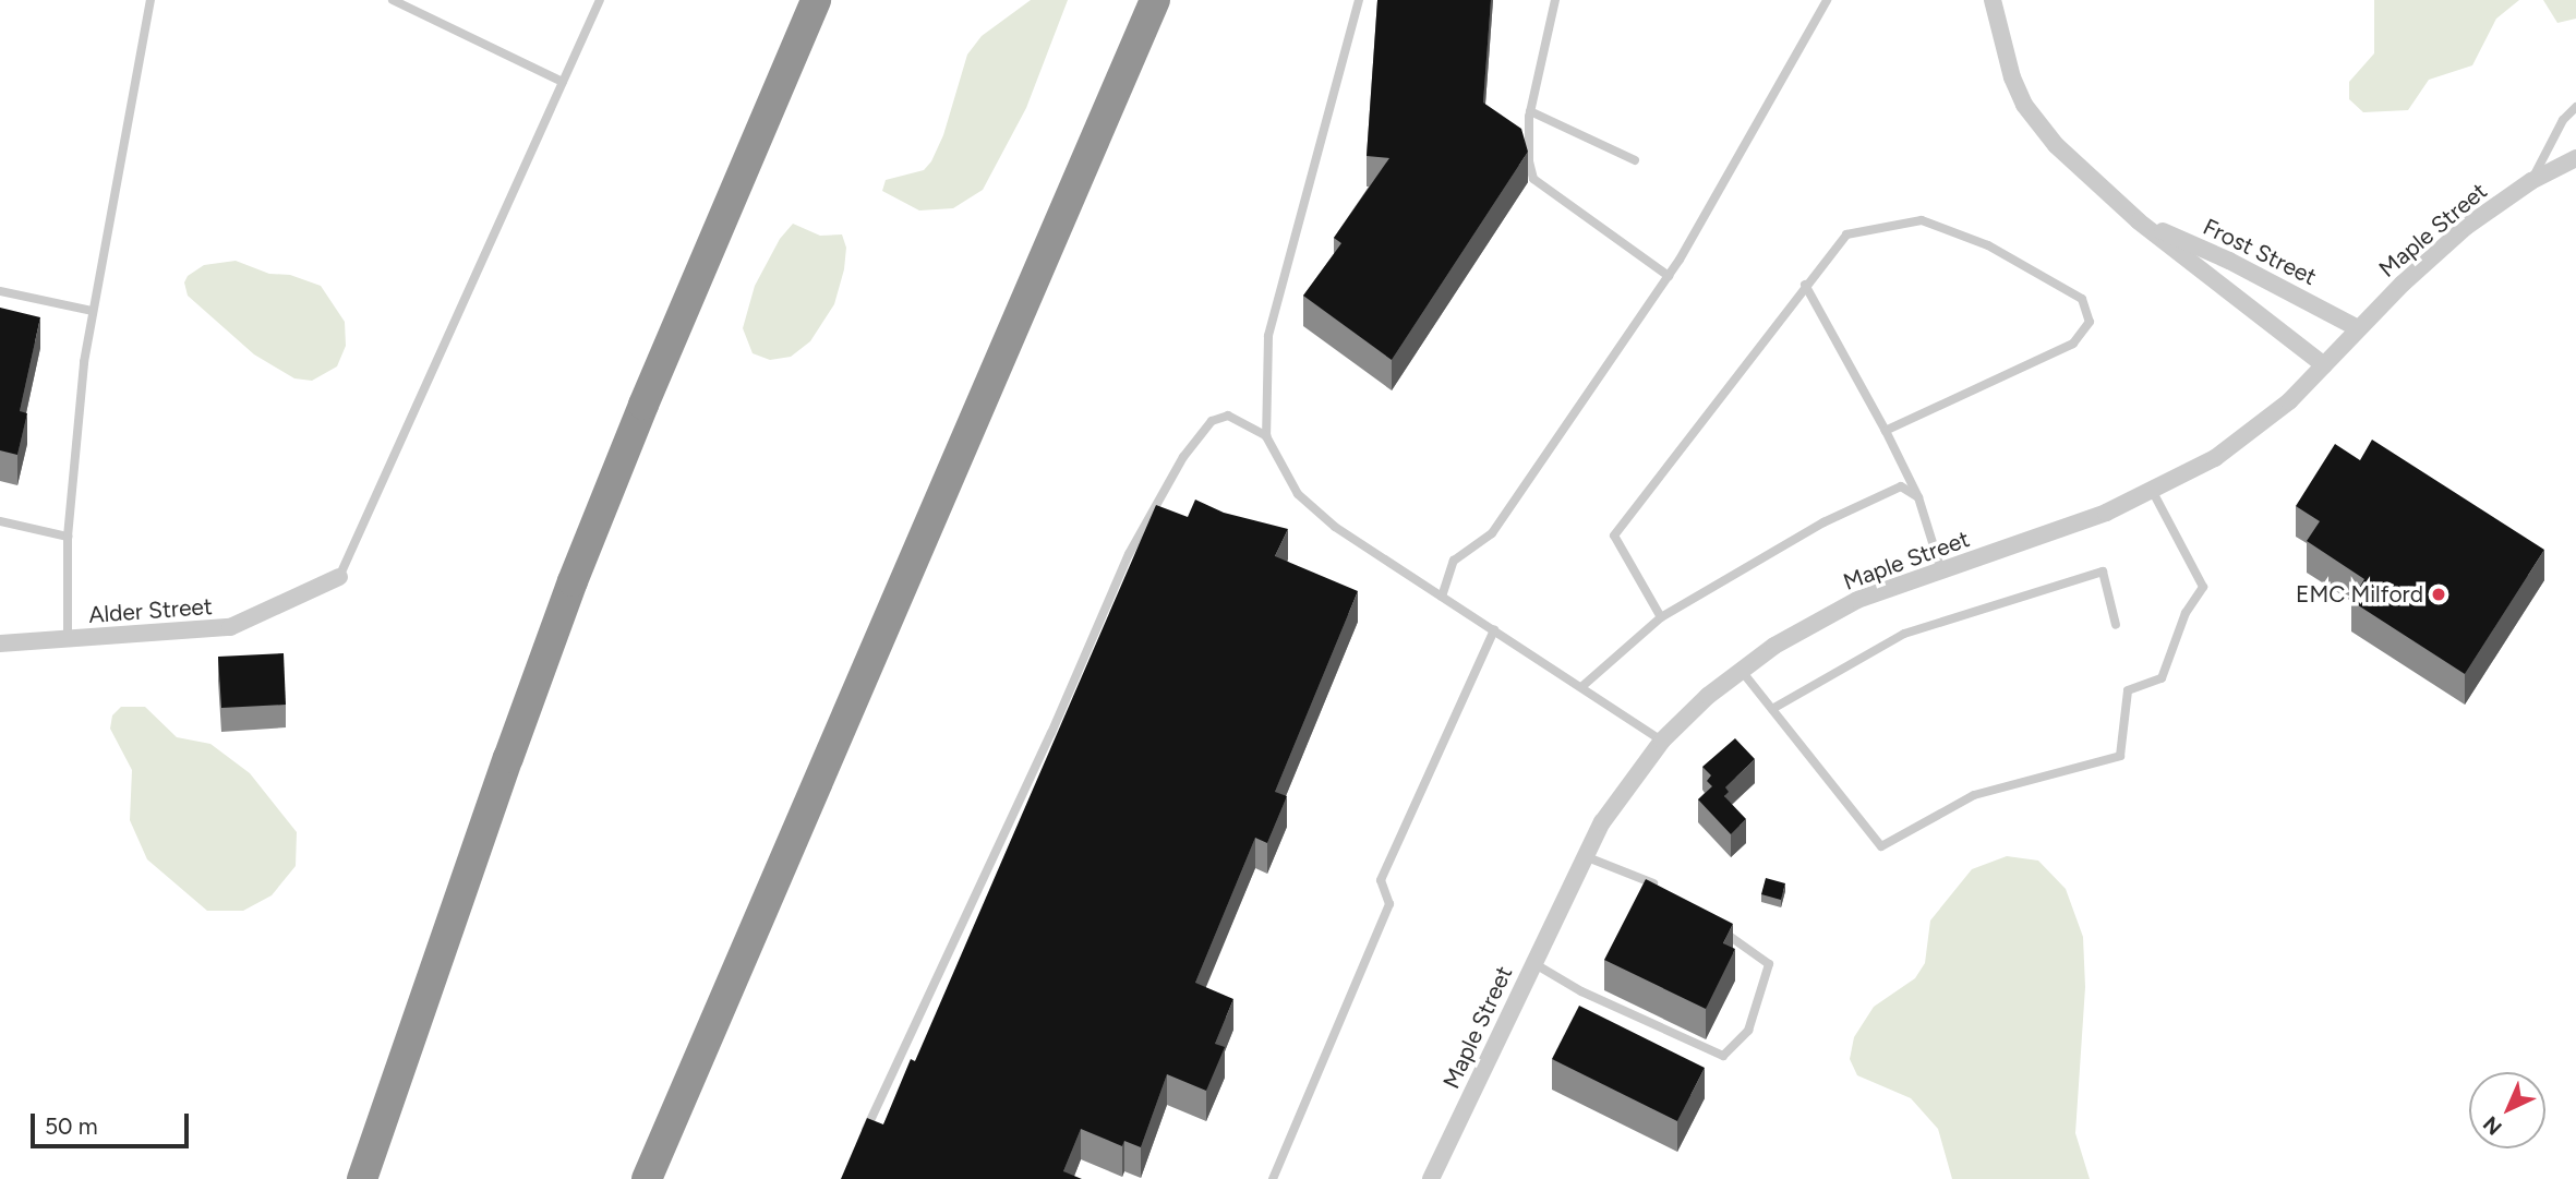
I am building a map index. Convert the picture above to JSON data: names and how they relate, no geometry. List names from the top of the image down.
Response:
{
  "streets": {
    "street": ["Maple Street", "Frost Street", "Alder Street"]
  },
  "crossings": [
    ["Maple Street", "Frost Street"]
  ],
  "places": ["EMC Milford"],
  "scale_bar": "50 m",
  "north": "bottom left"
}
